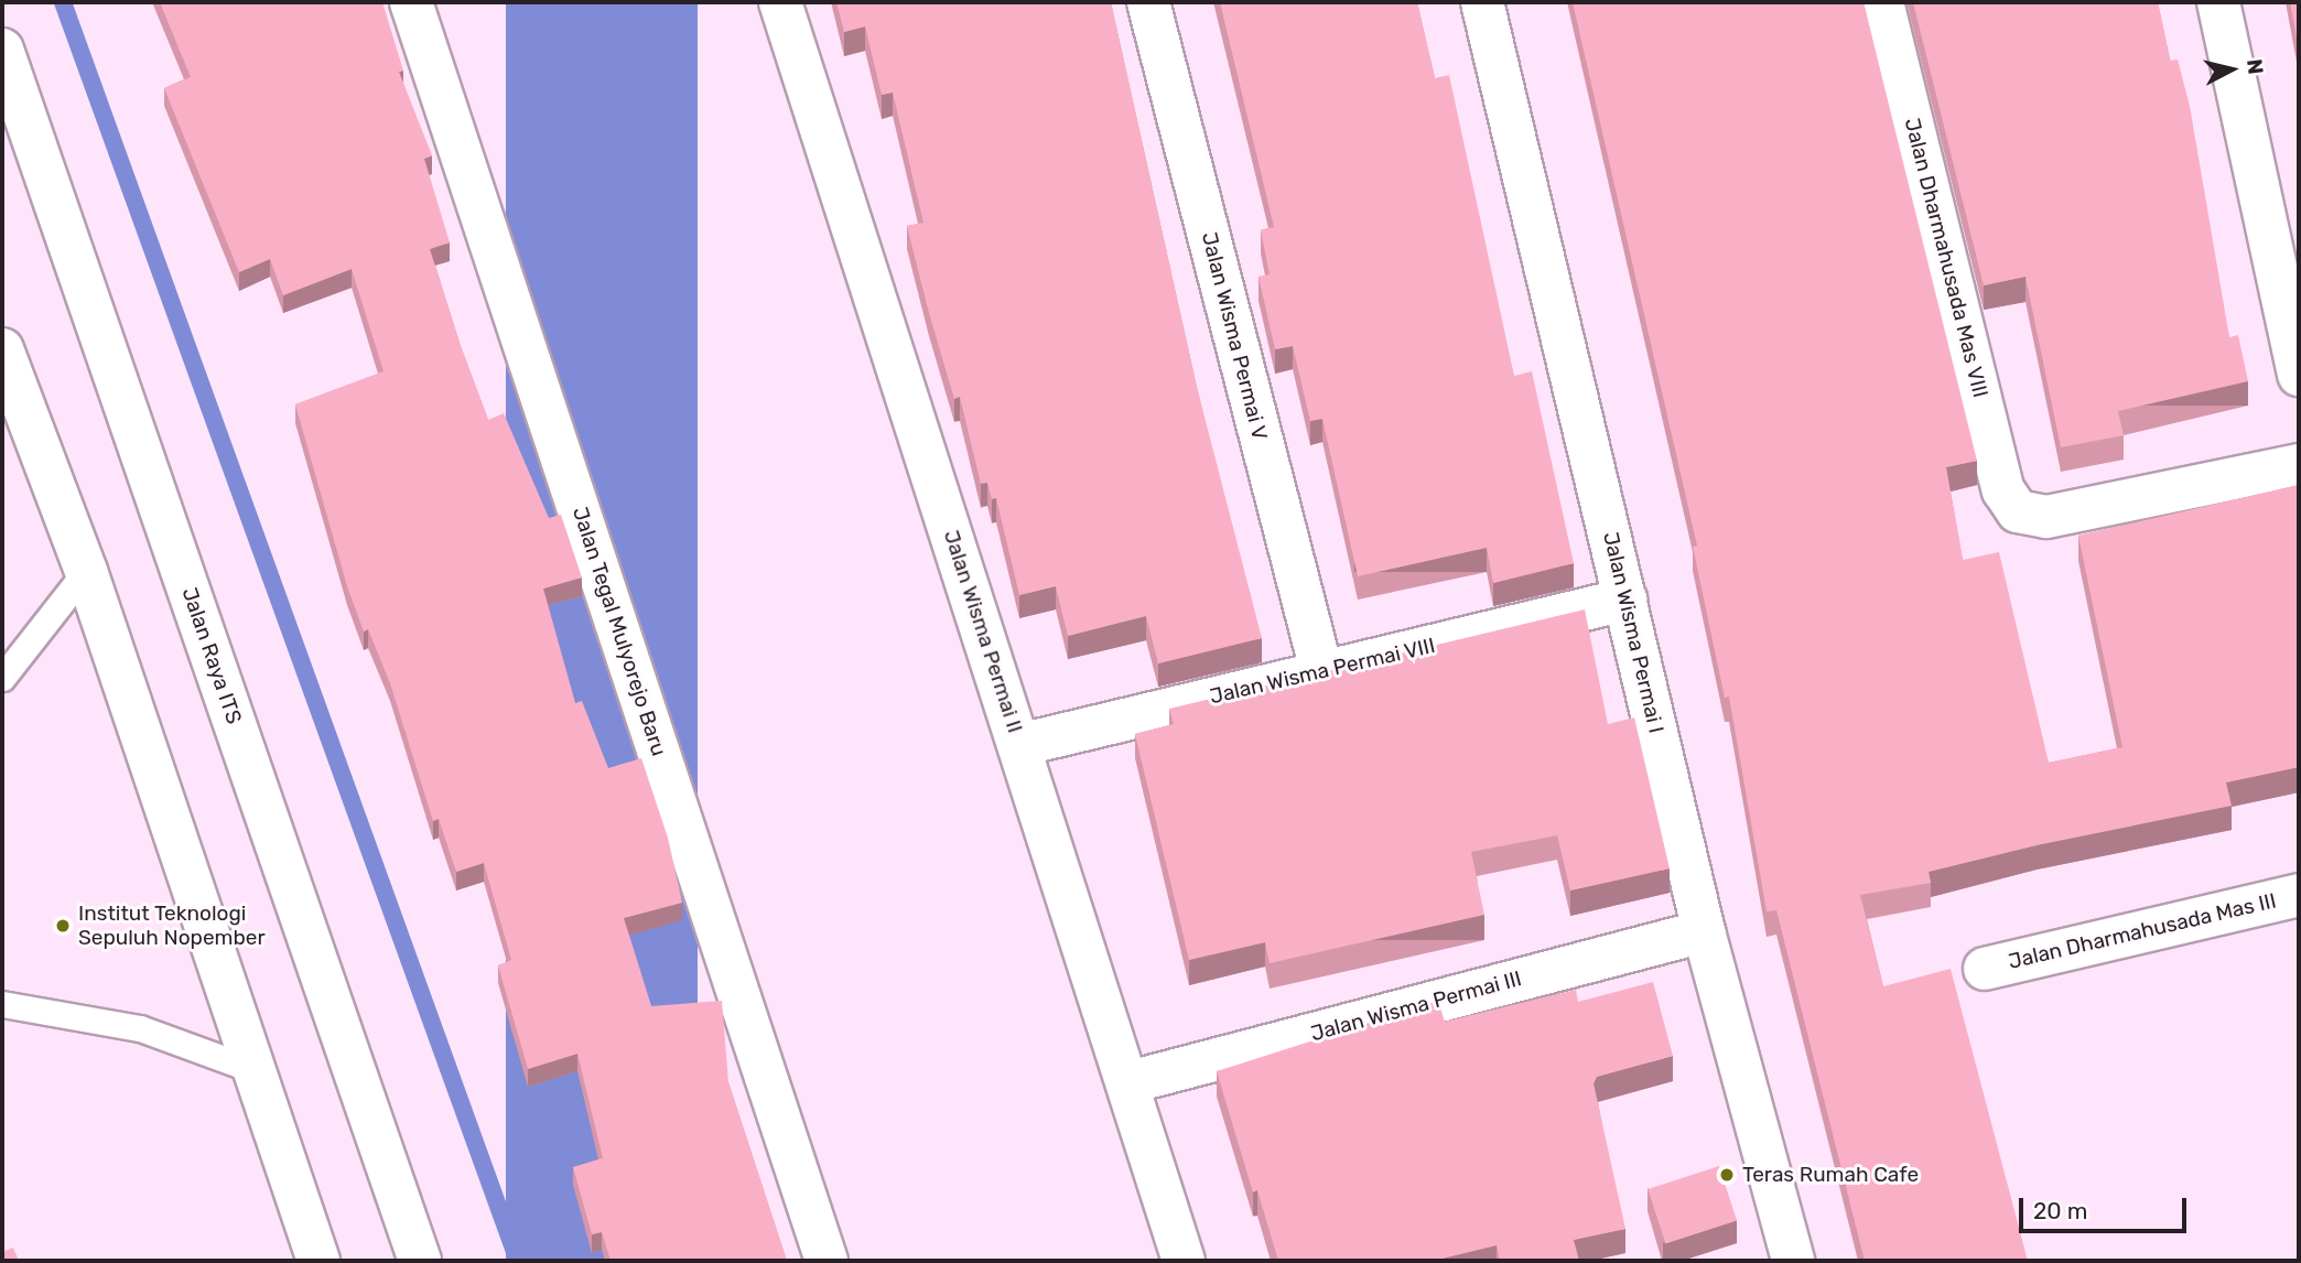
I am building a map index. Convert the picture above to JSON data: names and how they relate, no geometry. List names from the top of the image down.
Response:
{
  "streets": {
    "street": [
      "Jalan Dharmahusada Mas VIII",
      "Jalan Wisma Permai V",
      "Jalan Tegal Mulyorejo Baru",
      "Jalan Wisma Permai II",
      "Jalan Wisma Permai I",
      "Jalan Raya ITS",
      "Jalan Wisma Permai VIII",
      "Jalan Dharmahusada Mas III",
      "Jalan Wisma Permai III"
    ]
  },
  "crossings": [
    ["Jalan Wisma Permai V", "Jalan Wisma Permai VIII"],
    ["Jalan Wisma Permai II", "Jalan Wisma Permai VIII"],
    ["Jalan Wisma Permai II", "Jalan Wisma Permai III"],
    ["Jalan Wisma Permai I", "Jalan Wisma Permai VIII"],
    ["Jalan Wisma Permai I", "Jalan Wisma Permai III"]
  ],
  "places": ["Institut Teknologi Sepuluh Nopember", "Teras Rumah Cafe"],
  "scale_bar": "20 m",
  "north": "right"
}
